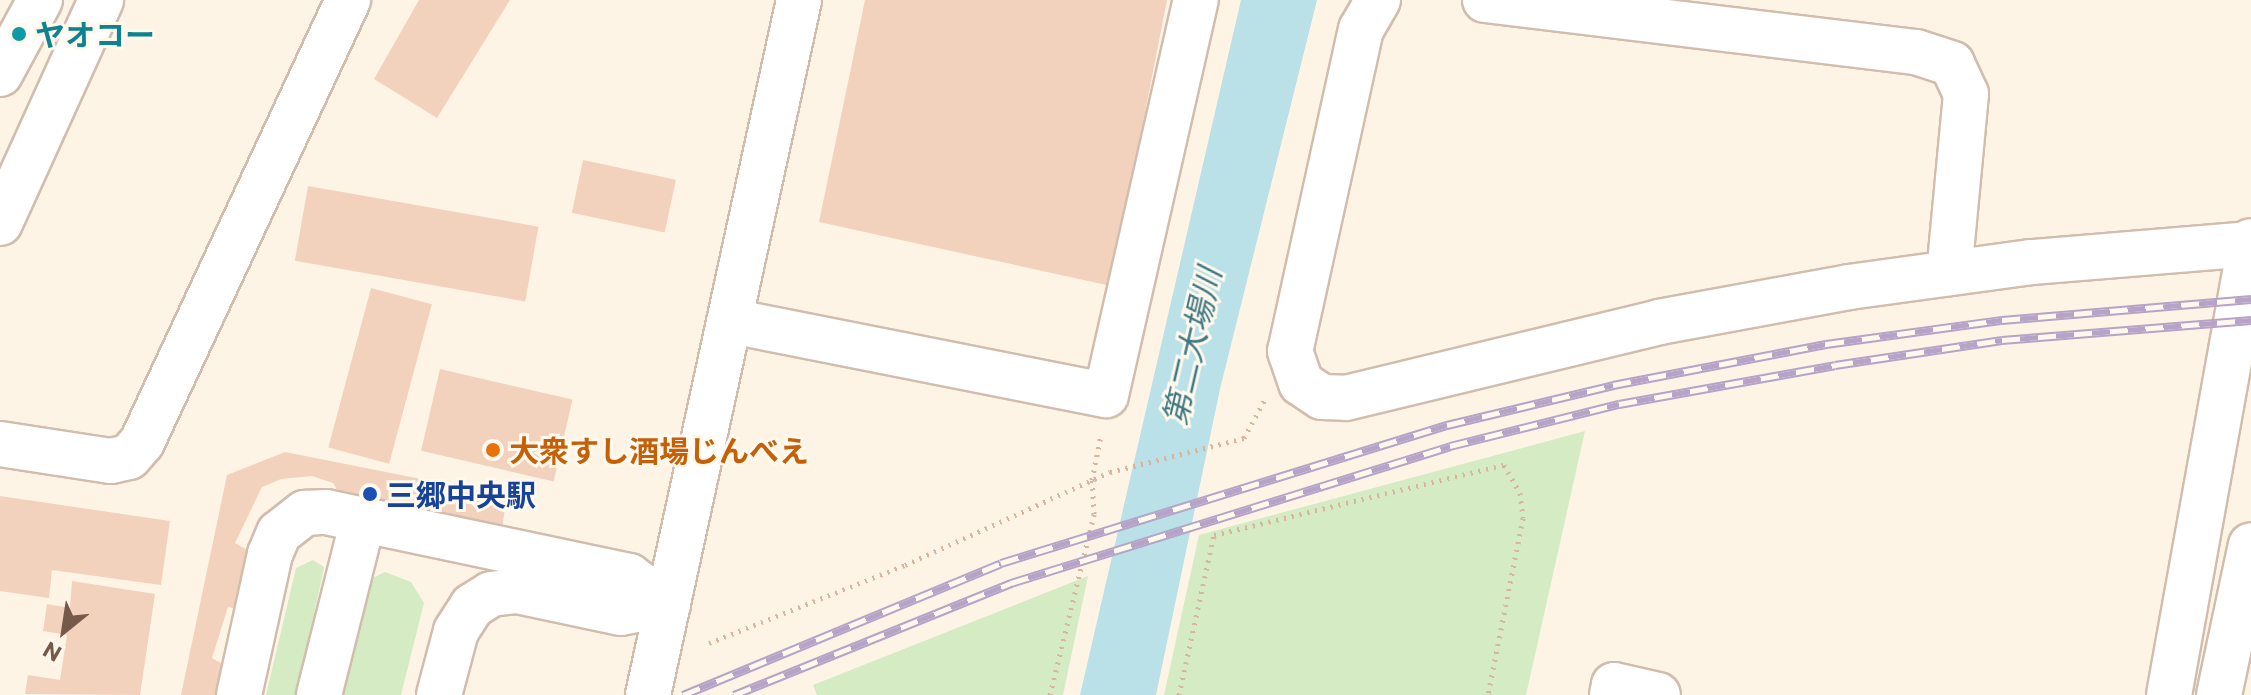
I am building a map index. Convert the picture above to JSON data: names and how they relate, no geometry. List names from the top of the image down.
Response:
{
  "water": ["第二大場川"],
  "places": ["ヤオコー", "大衆すし酒場じんべえ", "三郷中央駅"],
  "north": "bottom left"
}
